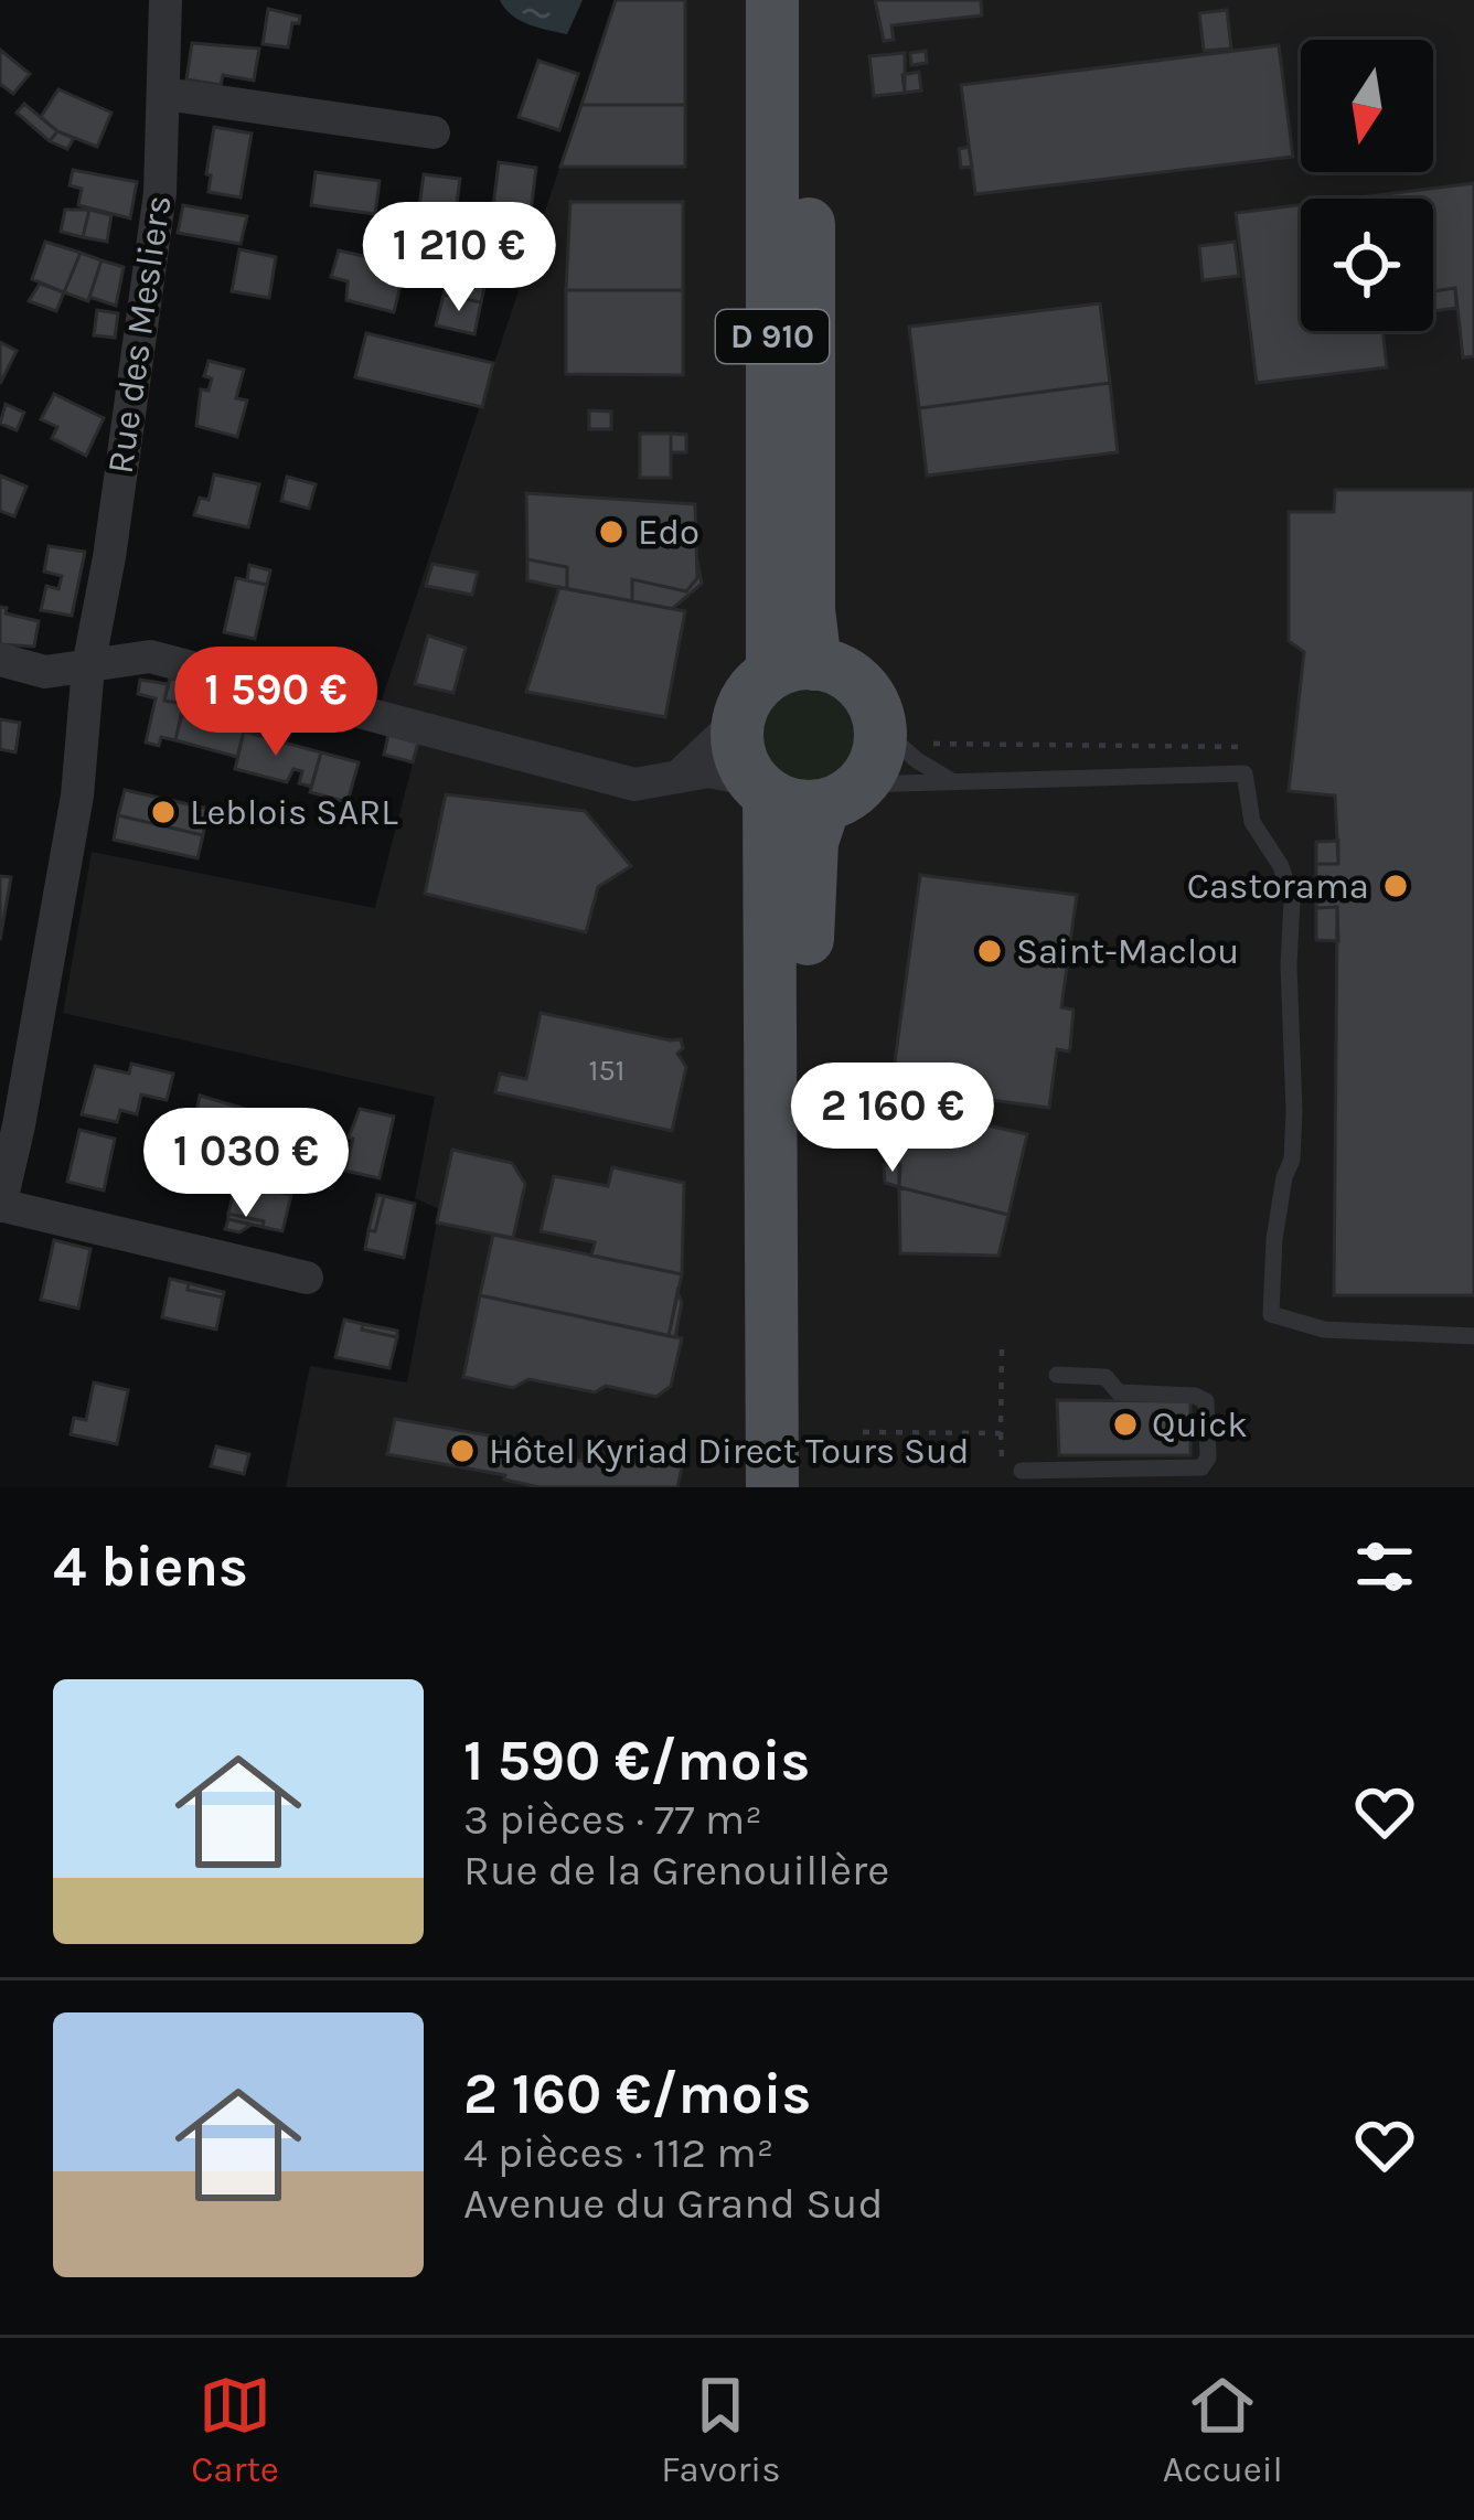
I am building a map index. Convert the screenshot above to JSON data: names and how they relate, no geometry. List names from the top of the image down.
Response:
{
  "streets": {
    "main road": ["D 910"],
    "street": ["Rue des Mesliers"]
  },
  "places": [
    "Edo",
    "Leblois SARL",
    "Castorama",
    "Saint-Maclou",
    "Quick",
    "Hôtel Kyriad Direct Tours Sud"
  ],
  "house_numbers": ["151"],
  "north": "bottom",
  "page": {
    "price": [
      "1 210 €",
      "1 590 €",
      "2 160 €",
      "1 030 €"
    ],
    "heading": "4 biens",
    "list": [
      {
        "name": "1 590 €/mois",
        "note": "3 pièces · 77 m² · Rue de la Grenouillère"
      },
      {
        "name": "2 160 €/mois",
        "note": "4 pièces · 112 m² · Avenue du Grand Sud"
      }
    ],
    "tabs": ["Carte", "Favoris", "Accueil"]
  }
}
